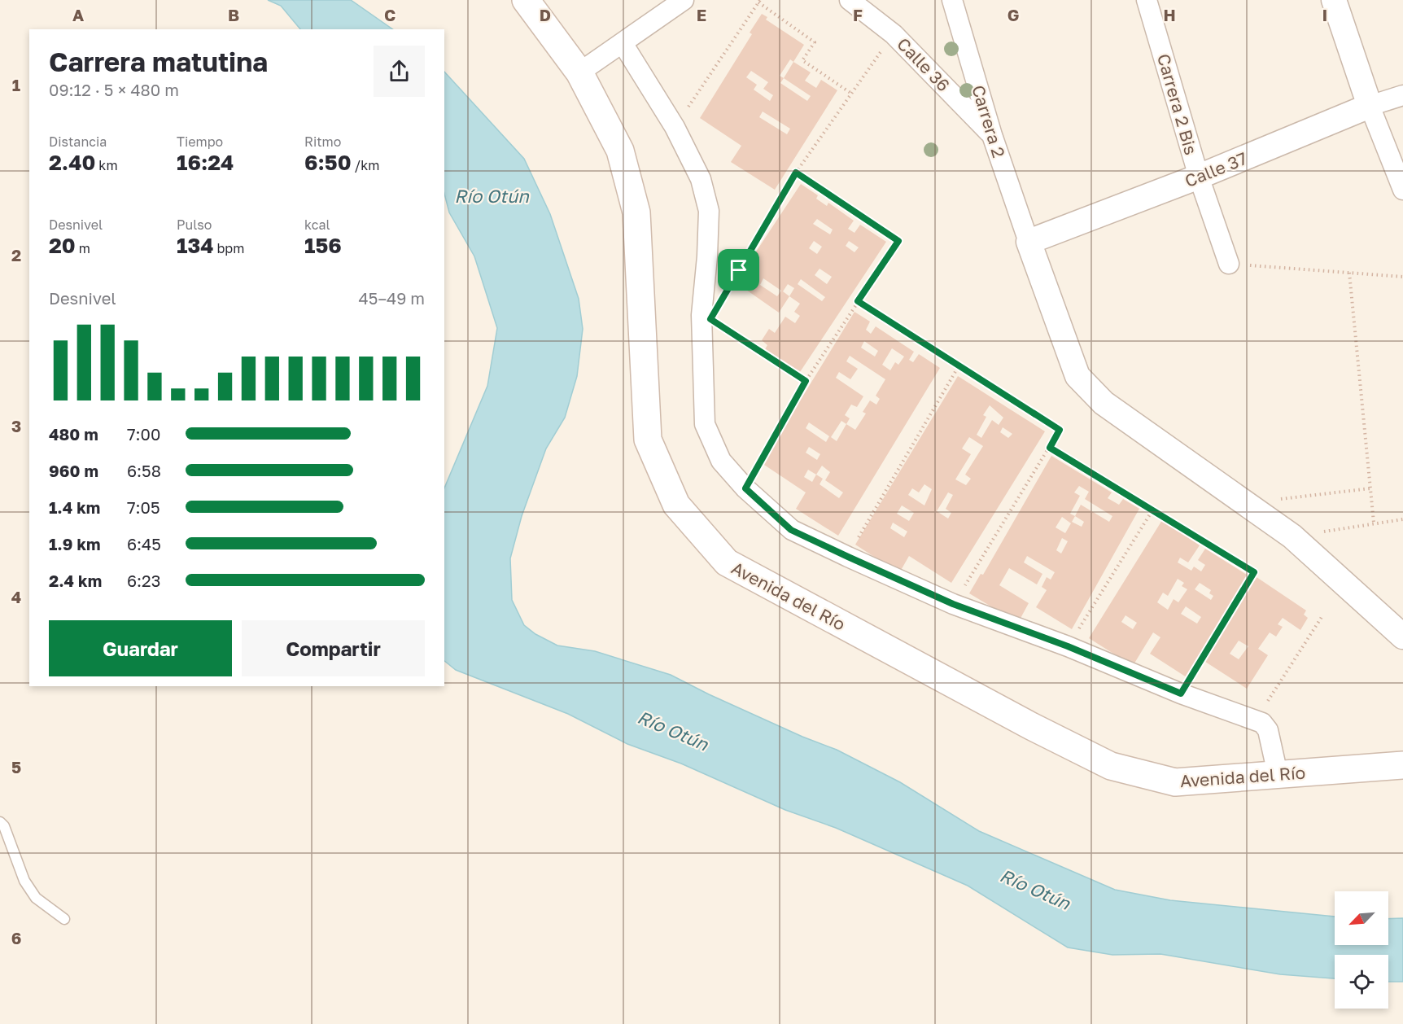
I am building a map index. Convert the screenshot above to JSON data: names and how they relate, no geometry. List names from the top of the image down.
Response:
{
  "streets": {
    "main road": ["Avenida del Río"],
    "street": [
      "Calle 36",
      "Carrera 2 Bis",
      "Carrera 2",
      "Calle 37"
    ]
  },
  "crossings": [
    ["Calle 36", "Carrera 2"],
    ["Carrera 2 Bis", "Calle 37"],
    ["Carrera 2", "Calle 37"]
  ],
  "water": ["Río Otún"],
  "north": "bottom left",
  "page": {
    "heading": ["Carrera matutina", "09:12 · 5 × 480 m"],
    "stats": [
      ["Distancia", "2.40 km"],
      ["Tiempo", "16:24"],
      ["Ritmo", "6:50 /km"],
      ["Desnivel", "20 m"],
      ["Pulso", "134 bpm"],
      ["kcal", "156"]
    ],
    "chart": ["Desnivel", "45–49 m"],
    "list": [
      {
        "name": "480 m",
        "note": "7:00"
      },
      {
        "name": "960 m",
        "note": "6:58"
      },
      {
        "name": "1.4 km",
        "note": "7:05"
      },
      {
        "name": "1.9 km",
        "note": "6:45"
      },
      {
        "name": "2.4 km",
        "note": "6:23"
      }
    ],
    "buttons": ["Guardar", "Compartir"]
  },
  "grid": {
    "columns": [
      "A",
      "B",
      "C",
      "D",
      "E",
      "F",
      "G",
      "H",
      "I"
    ],
    "rows": [
      "1",
      "2",
      "3",
      "4",
      "5",
      "6"
    ]
  }
}
